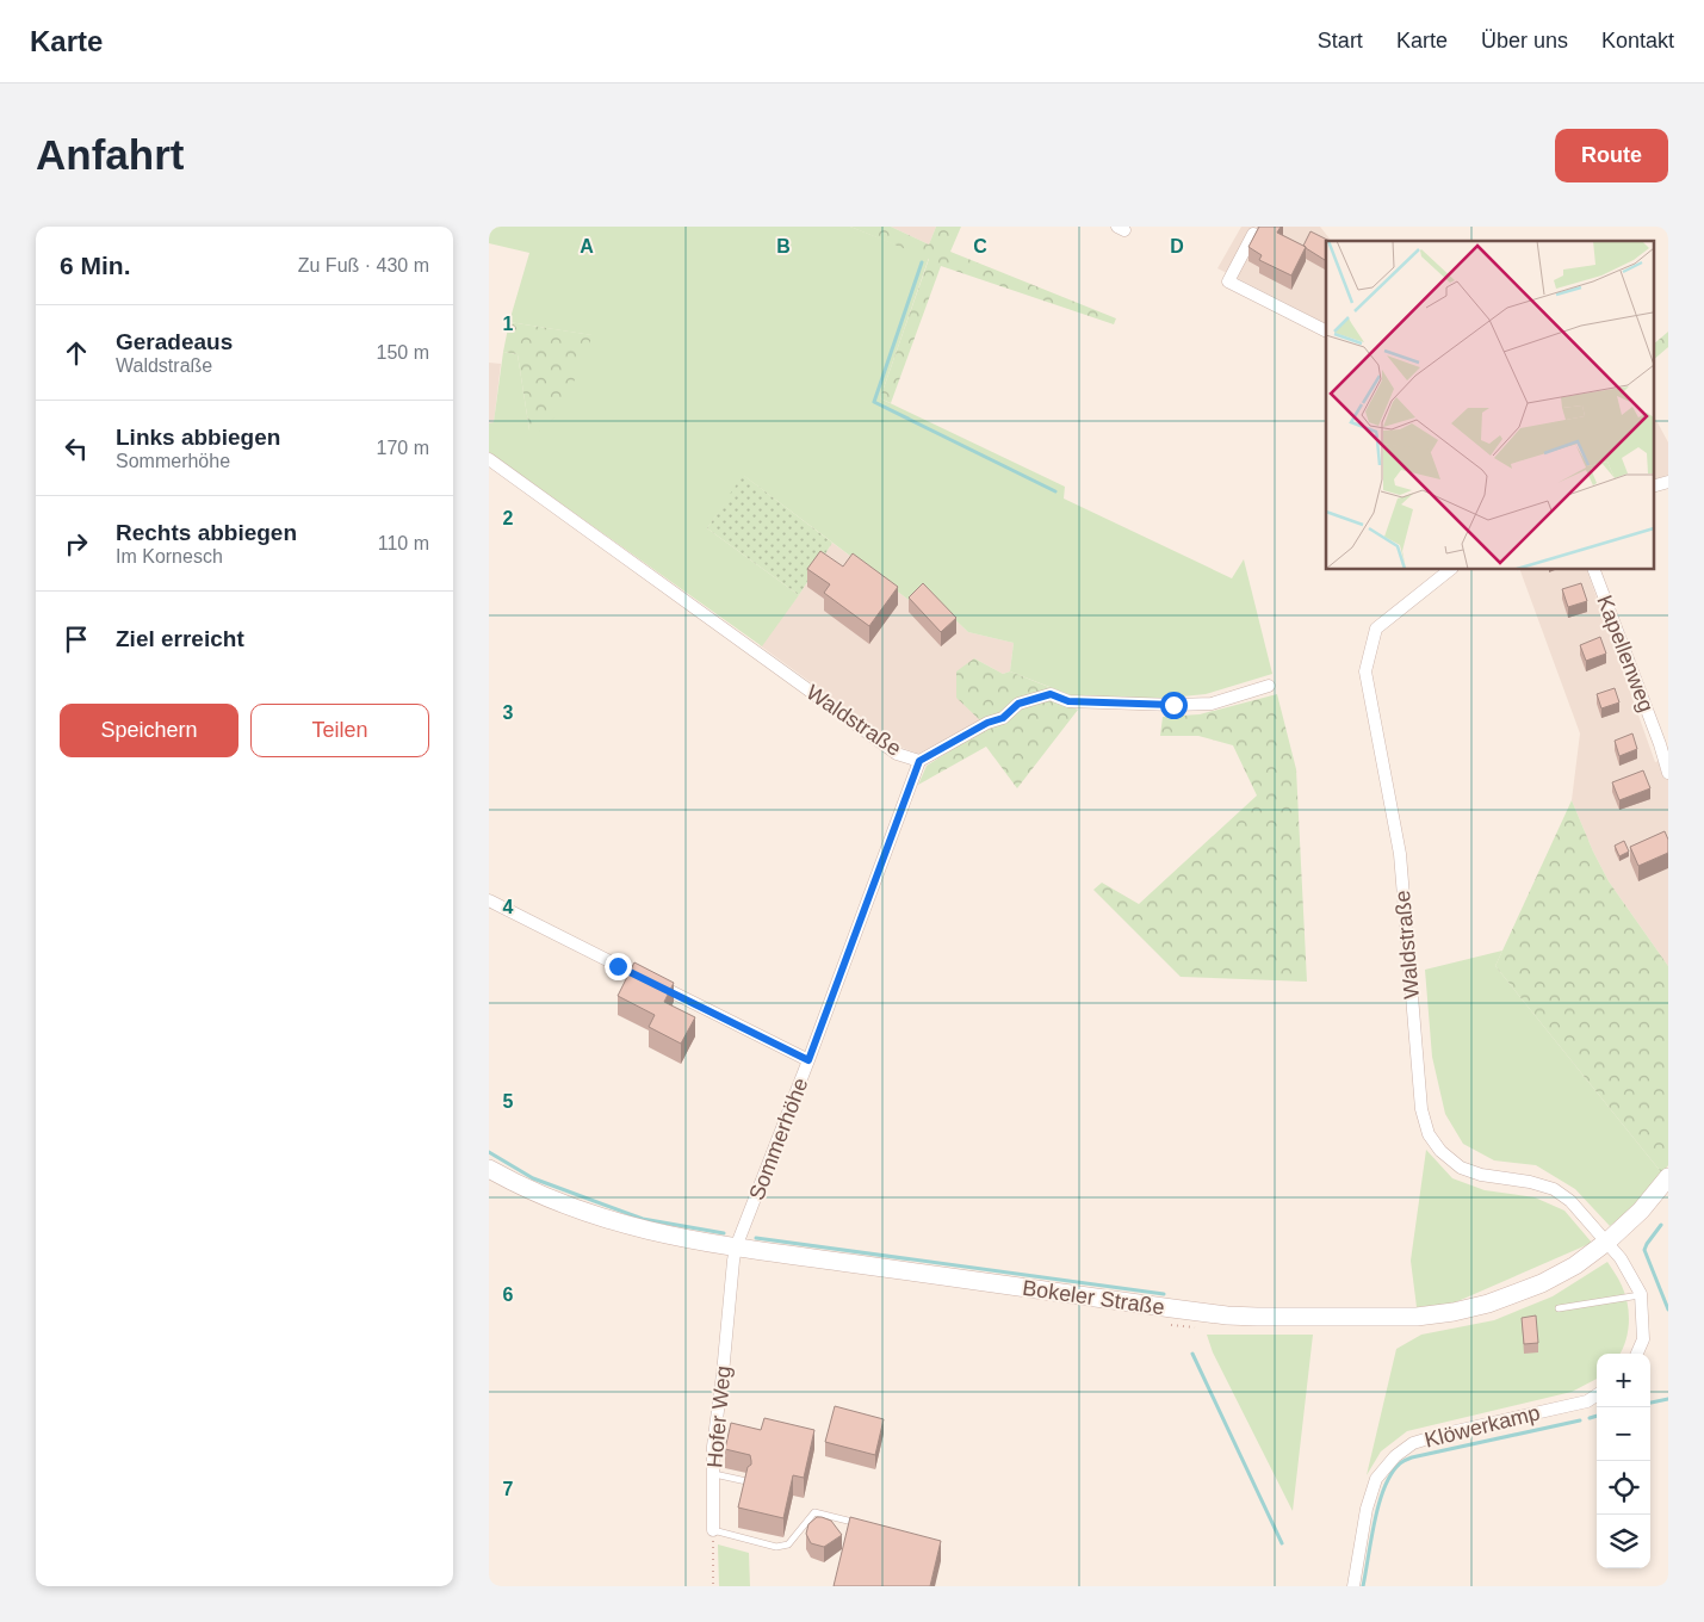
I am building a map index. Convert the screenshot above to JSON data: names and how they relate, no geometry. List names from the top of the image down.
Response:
{
  "streets": {
    "street": [
      "Kapellenweg",
      "Waldstraße",
      "Sommerhöhe",
      "Bokeler Straße",
      "Hofer Weg",
      "Klöwerkamp"
    ]
  },
  "crossings": [
    ["Waldstraße", "Sommerhöhe"],
    ["Waldstraße", "Bokeler Straße"],
    ["Sommerhöhe", "Bokeler Straße"],
    ["Sommerhöhe", "Hofer Weg"],
    ["Bokeler Straße", "Hofer Weg"]
  ],
  "page": {
    "header": "Karte",
    "nav": [
      "Start",
      "Karte",
      "Über uns",
      "Kontakt"
    ],
    "buttons": [
      "Route",
      ["Speichern", "Teilen"]
    ],
    "title": "Anfahrt",
    "heading": ["6 Min.", "Zu Fuß · 430 m"],
    "list": [
      ["Geradeaus", "Waldstraße", "150 m"],
      ["Links abbiegen", "Sommerhöhe", "170 m"],
      ["Rechts abbiegen", "Im Kornesch", "110 m"],
      "Ziel erreicht"
    ],
    "map_buttons": ["+", "−"]
  },
  "grid": {
    "columns": [
      "A",
      "B",
      "C",
      "D"
    ],
    "rows": [
      "1",
      "2",
      "3",
      "4",
      "5",
      "6",
      "7"
    ]
  }
}
